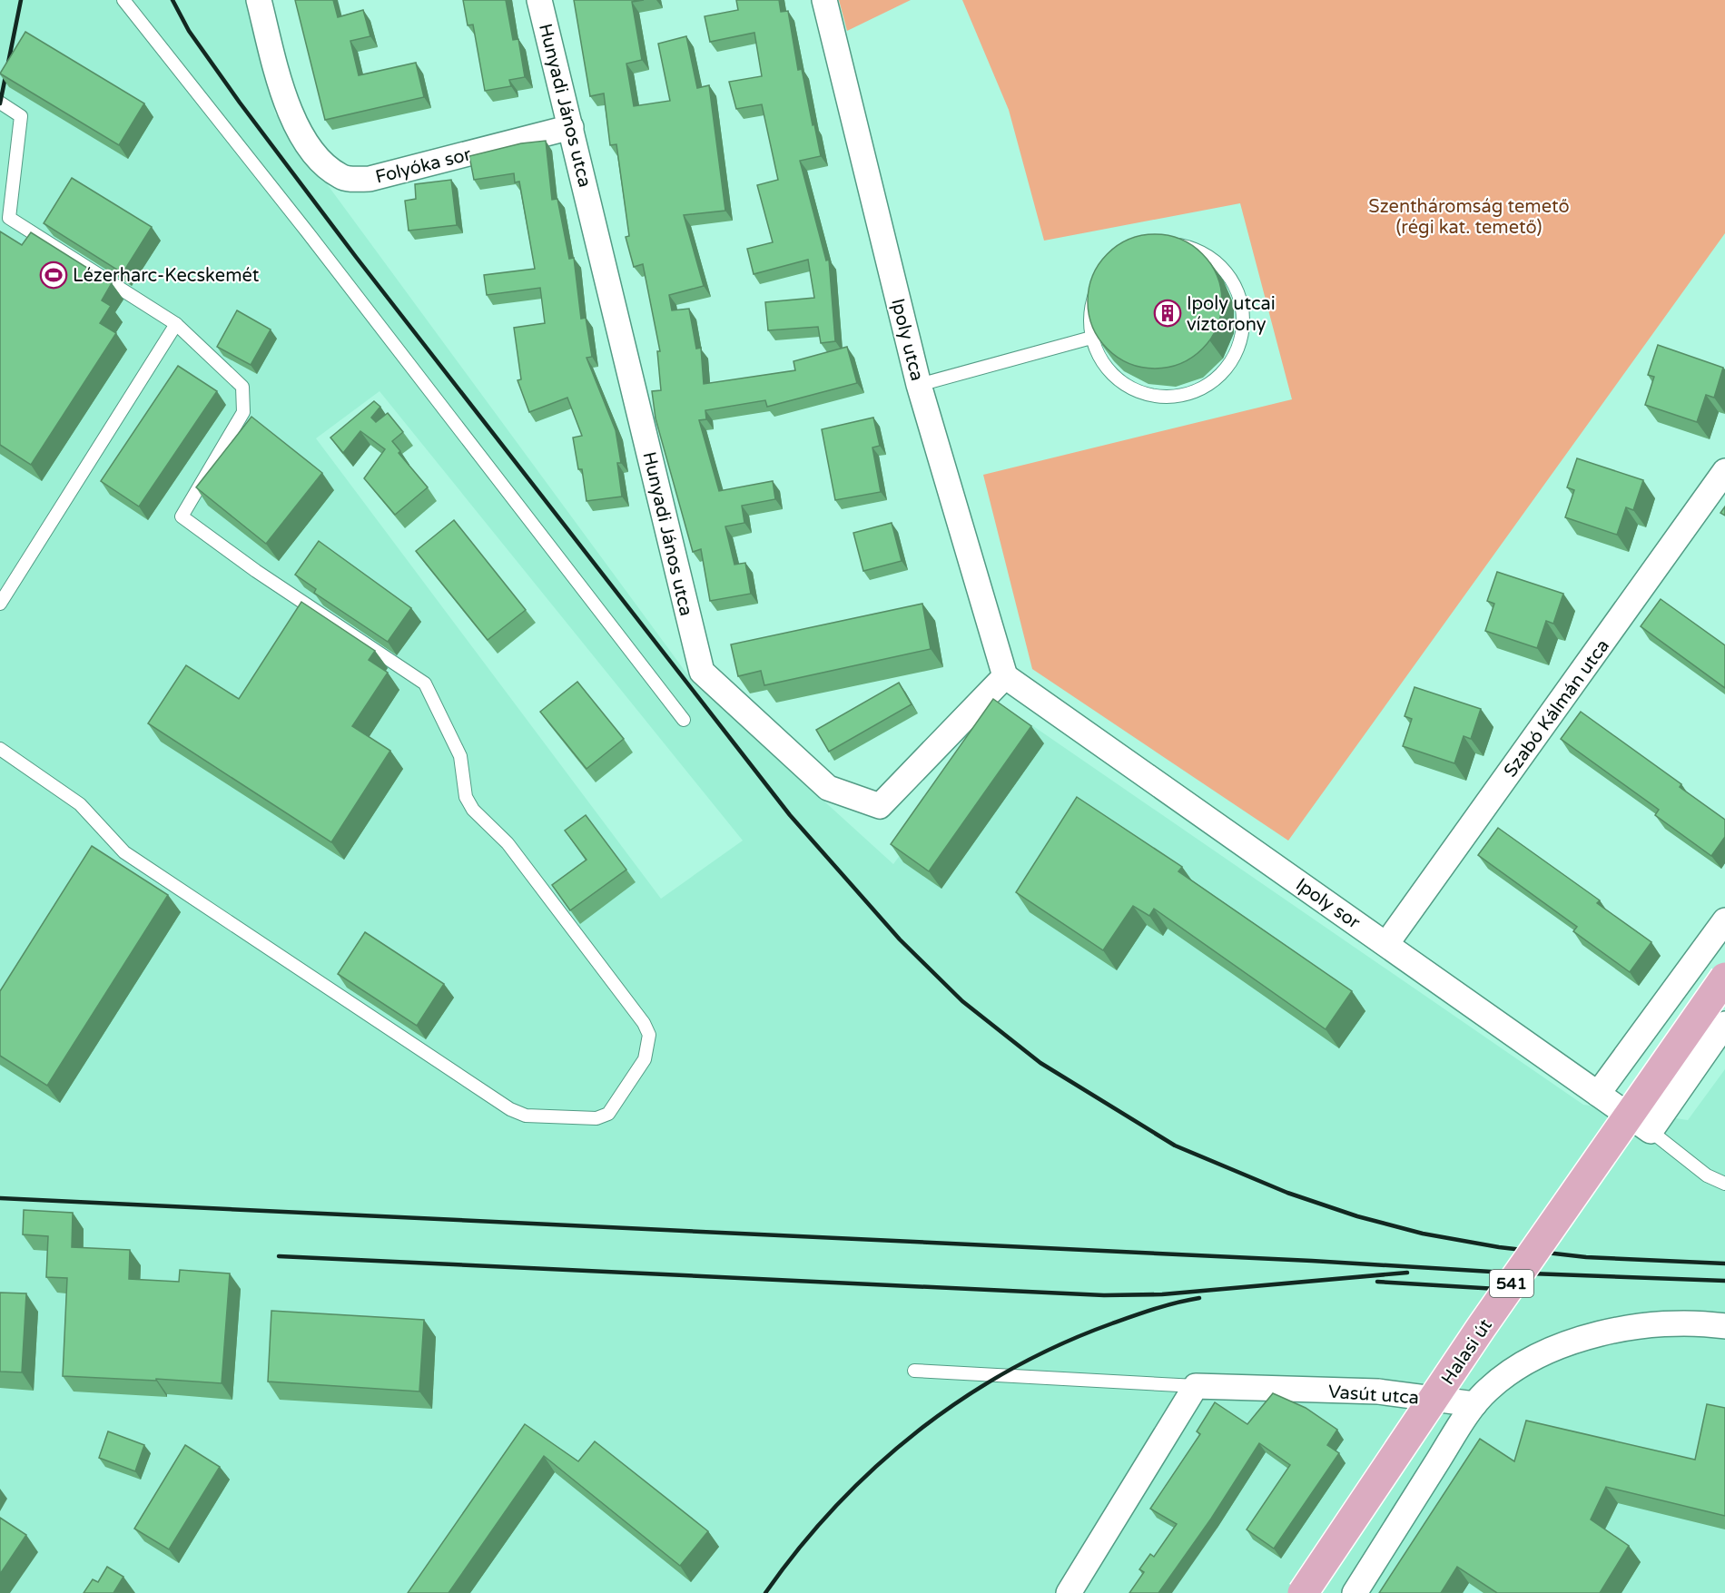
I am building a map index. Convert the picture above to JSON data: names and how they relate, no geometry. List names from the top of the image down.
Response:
{
  "streets": {
    "main road": ["541", "Halasi út"],
    "street": [
      "Hunyadi János utca",
      "Folyóka sor",
      "Ipoly utca",
      "Szabó Kálmán utca",
      "Ipoly sor",
      "Vasút utca"
    ]
  },
  "crossings": [
    ["Hunyadi János utca", "Folyóka sor"],
    ["Hunyadi János utca", "Ipoly utca"],
    ["Hunyadi János utca", "Ipoly sor"],
    ["Ipoly utca", "Ipoly sor"],
    ["Szabó Kálmán utca", "Ipoly sor"],
    ["Halasi út", "Vasút utca"]
  ],
  "parks": ["Szentháromság temető (régi kat. temető)"],
  "places": {
    "sports": ["Lézerharc-Kecskemét"],
    "building": ["Ipoly utcai víztorony"]
  }
}
